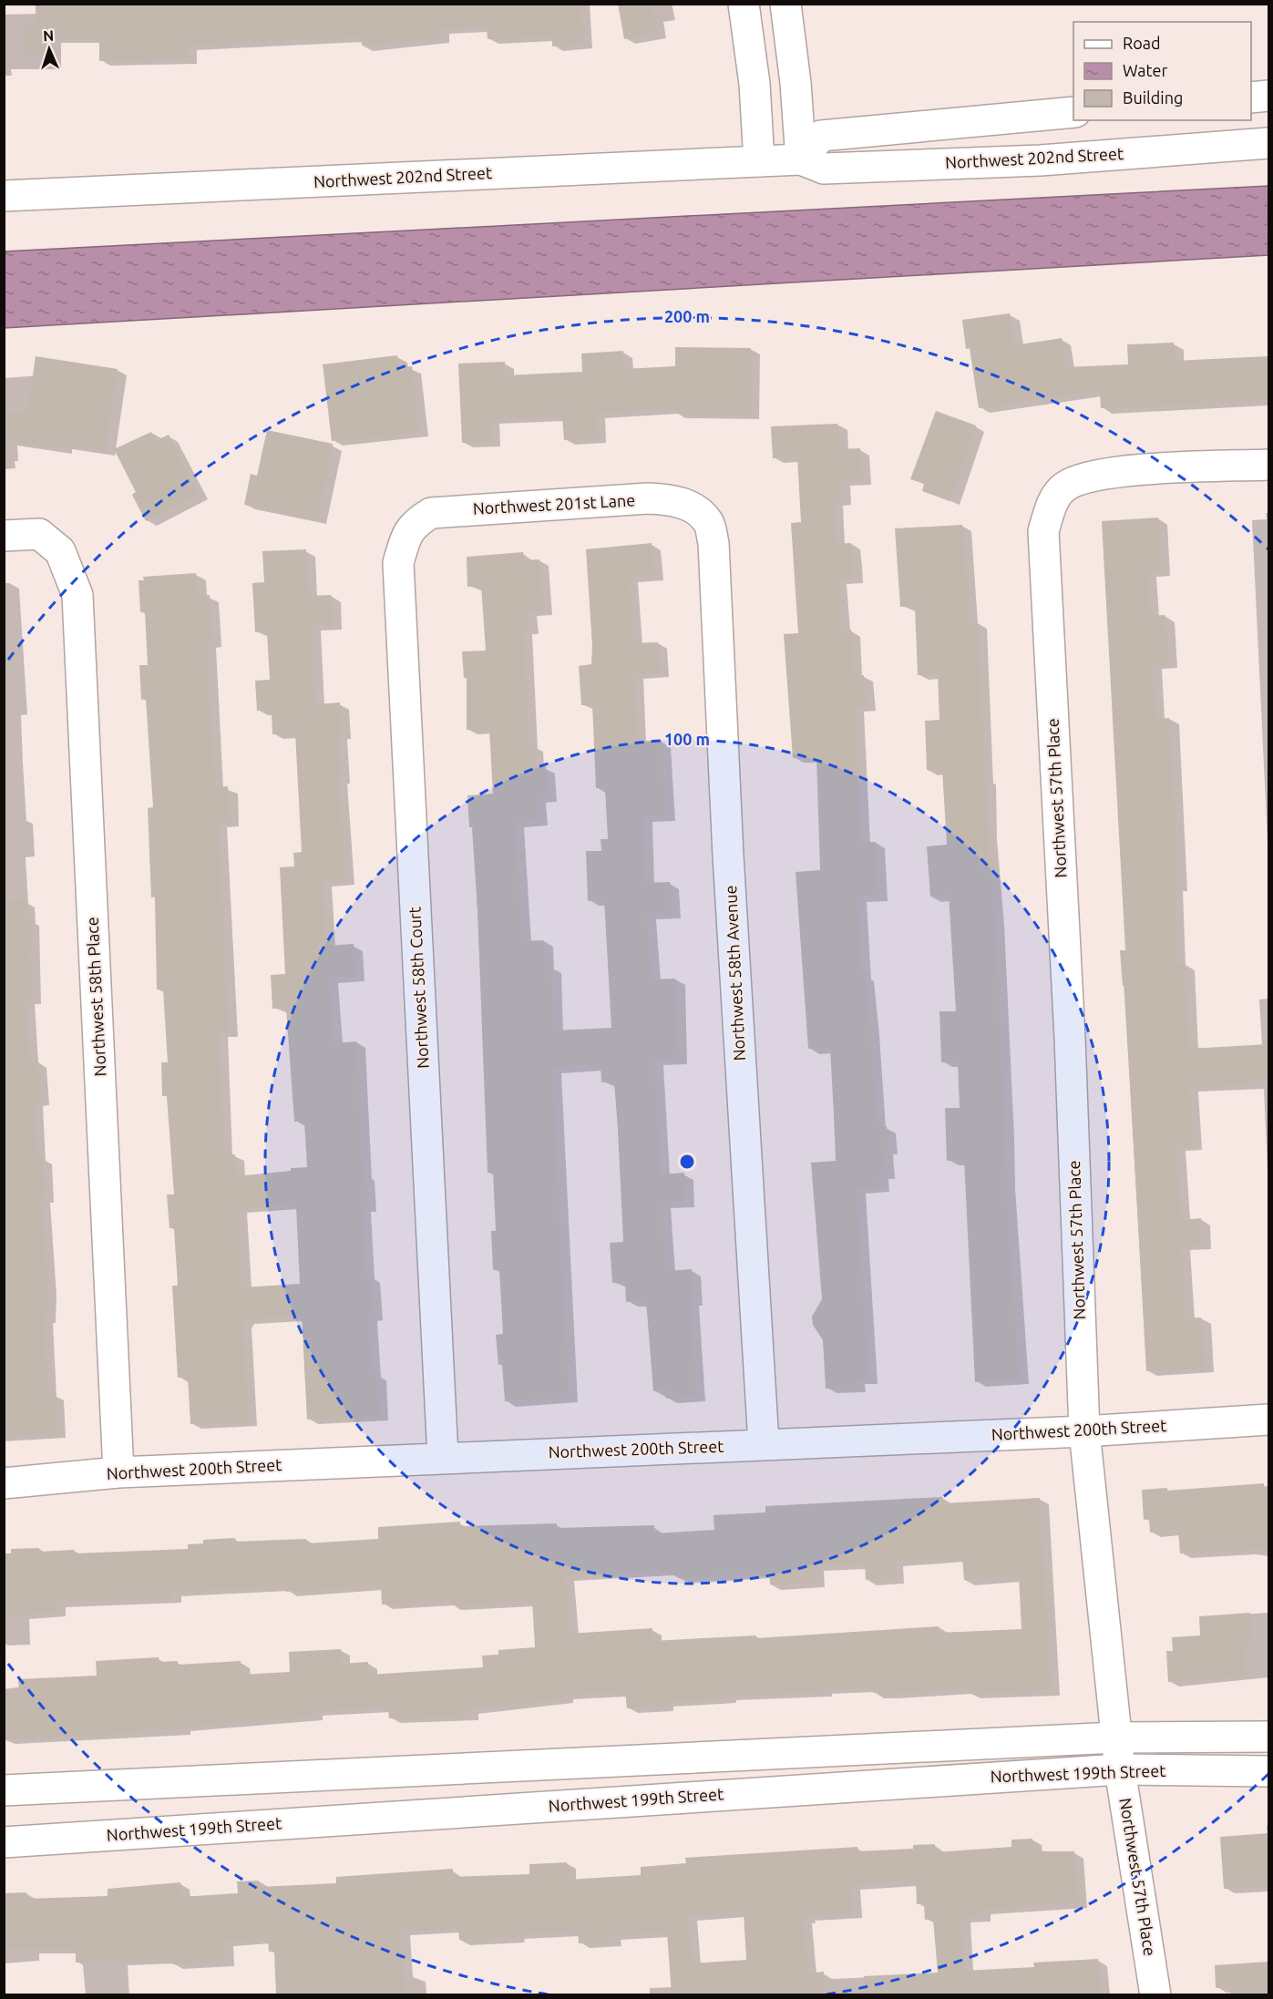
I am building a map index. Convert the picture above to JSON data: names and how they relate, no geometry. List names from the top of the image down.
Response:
{
  "streets": {
    "street": [
      "Northwest 202nd Street",
      "Northwest 201st Lane",
      "Northwest 57th Place",
      "Northwest 58th Avenue",
      "Northwest 58th Court",
      "Northwest 58th Place",
      "Northwest 200th Street",
      "Northwest 199th Street"
    ]
  },
  "crossings": [
    ["Northwest 201st Lane", "Northwest 58th Avenue"],
    ["Northwest 201st Lane", "Northwest 58th Court"],
    ["Northwest 57th Place", "Northwest 200th Street"],
    ["Northwest 57th Place", "Northwest 199th Street"],
    ["Northwest 58th Avenue", "Northwest 200th Street"],
    ["Northwest 58th Court", "Northwest 200th Street"],
    ["Northwest 58th Place", "Northwest 200th Street"]
  ],
  "legend": ["Road", "Water", "Building"],
  "north": "top",
  "rings": ["200 m", "100 m"]
}
